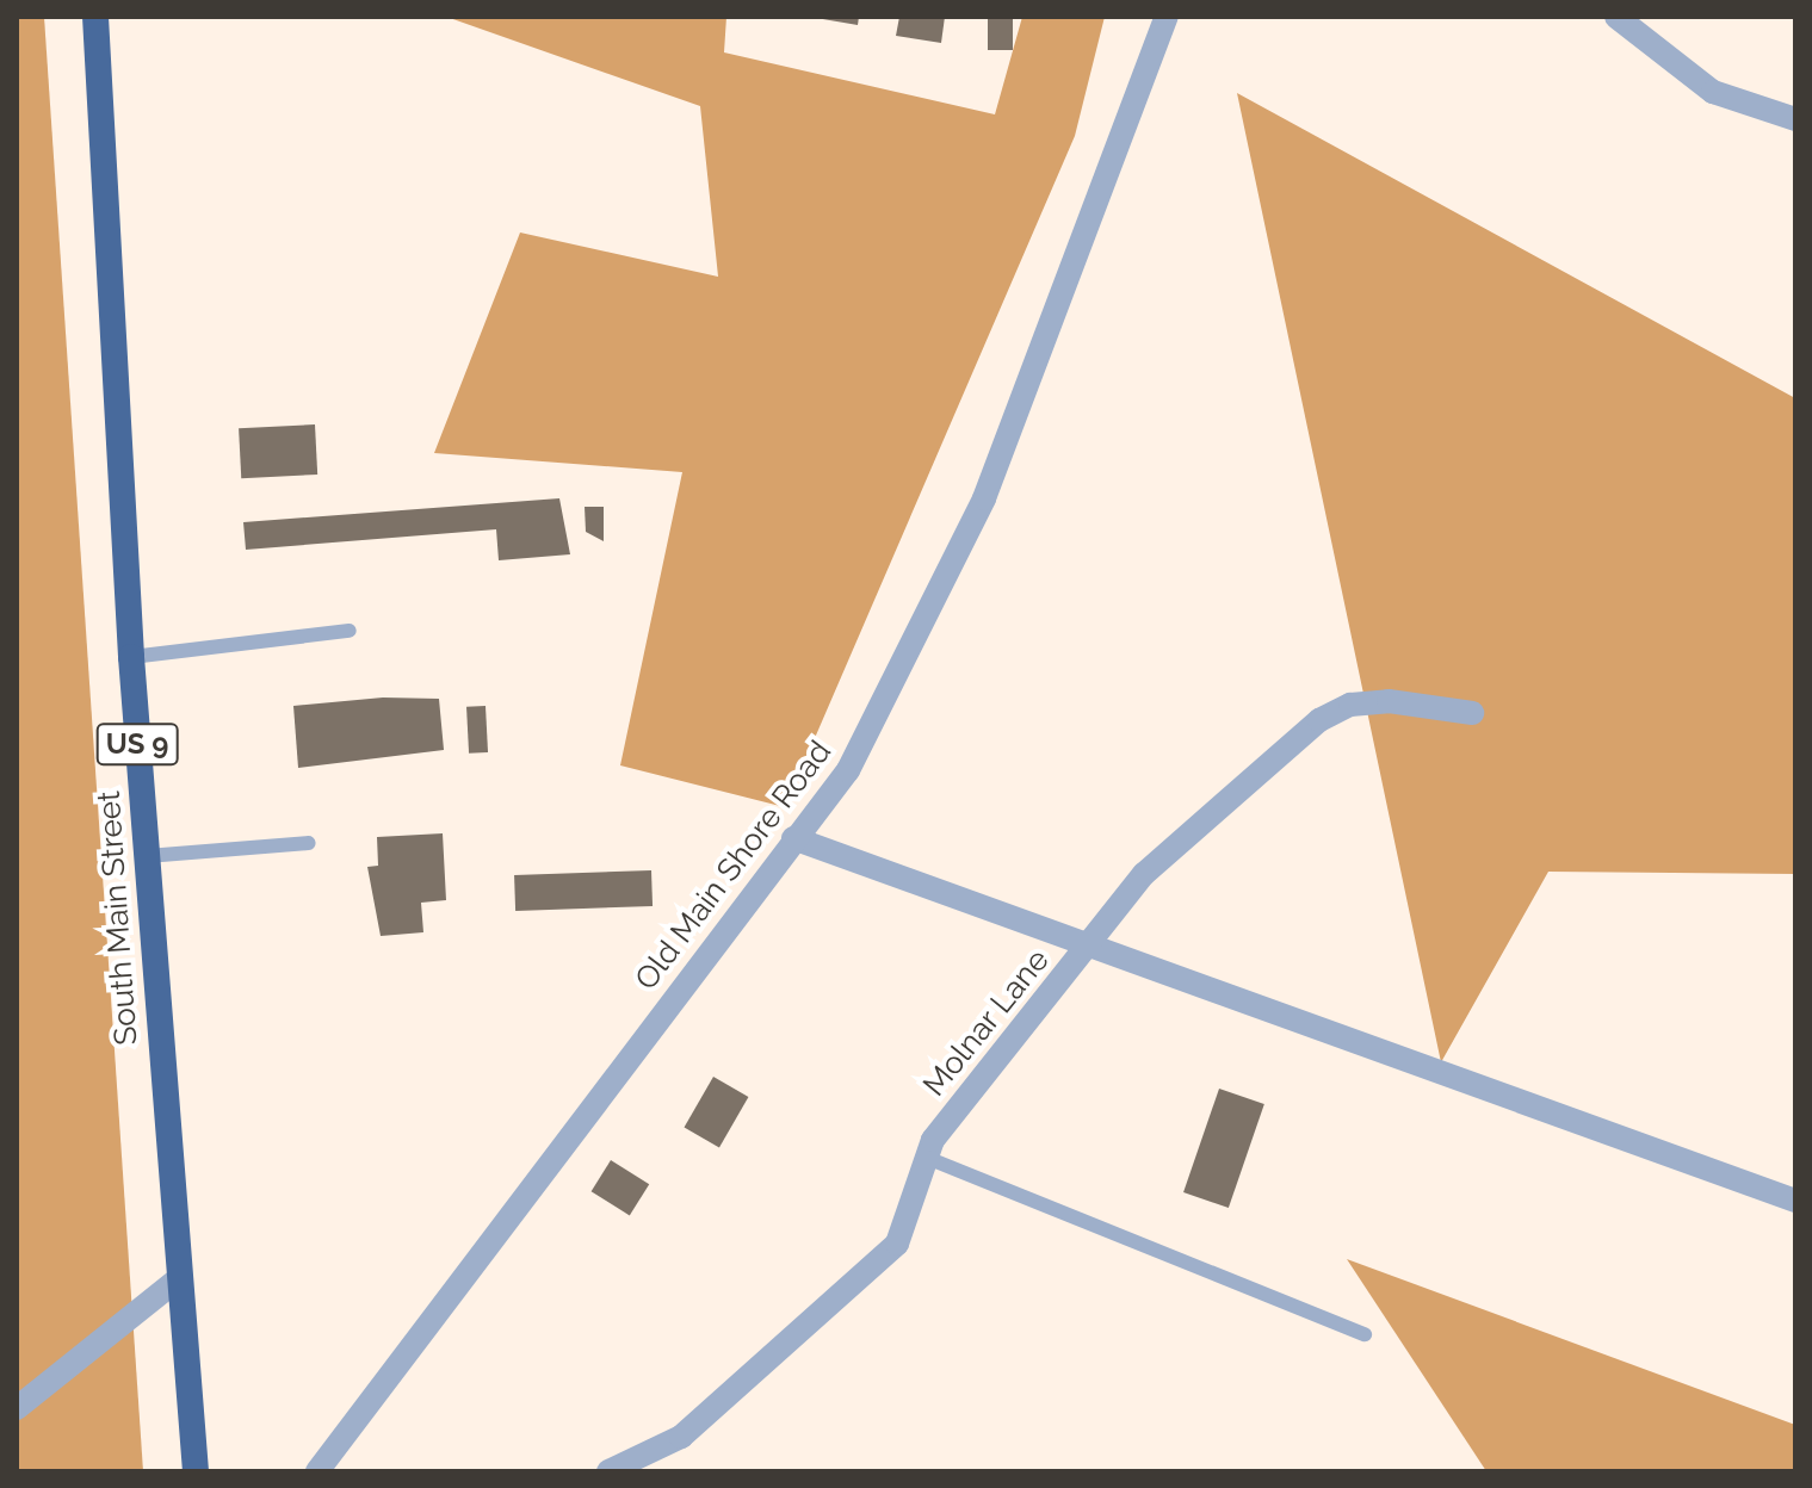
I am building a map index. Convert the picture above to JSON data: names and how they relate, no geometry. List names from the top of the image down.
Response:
{
  "streets": {
    "highway": ["US 9", "South Main Street"],
    "street": ["Old Main Shore Road", "Molnar Lane"]
  }
}
